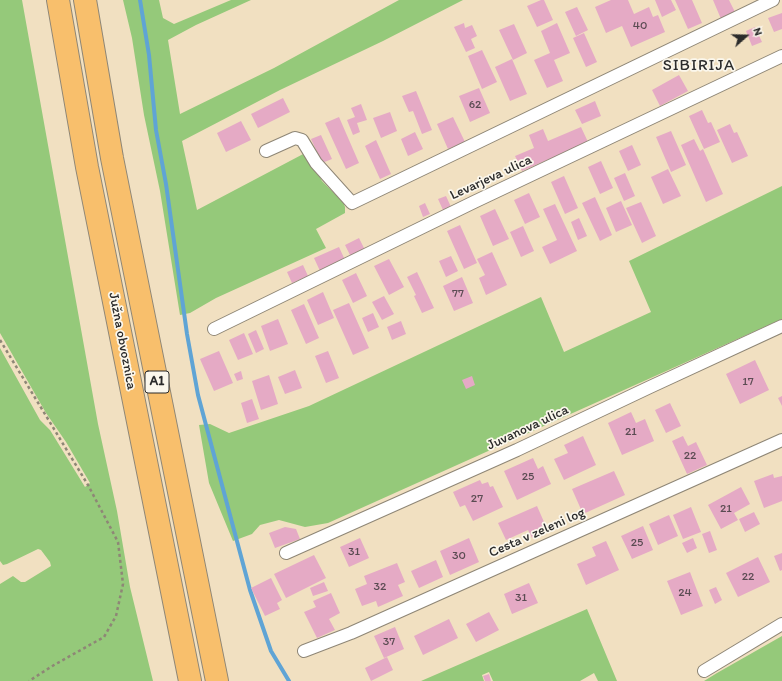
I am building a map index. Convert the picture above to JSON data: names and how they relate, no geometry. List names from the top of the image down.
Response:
{
  "streets": {
    "highway": ["Južna obvoznica", "A1"],
    "street": ["Levarjeva ulica", "Juvanova ulica", "Cesta v zeleni log"]
  },
  "districts": ["SIBIRIJA"],
  "house_numbers": [
    "40",
    "62",
    "77",
    "17",
    "21",
    "22",
    "25",
    "27",
    "21",
    "25",
    "31",
    "30",
    "22",
    "32",
    "24",
    "31",
    "37"
  ],
  "north": "right"
}
